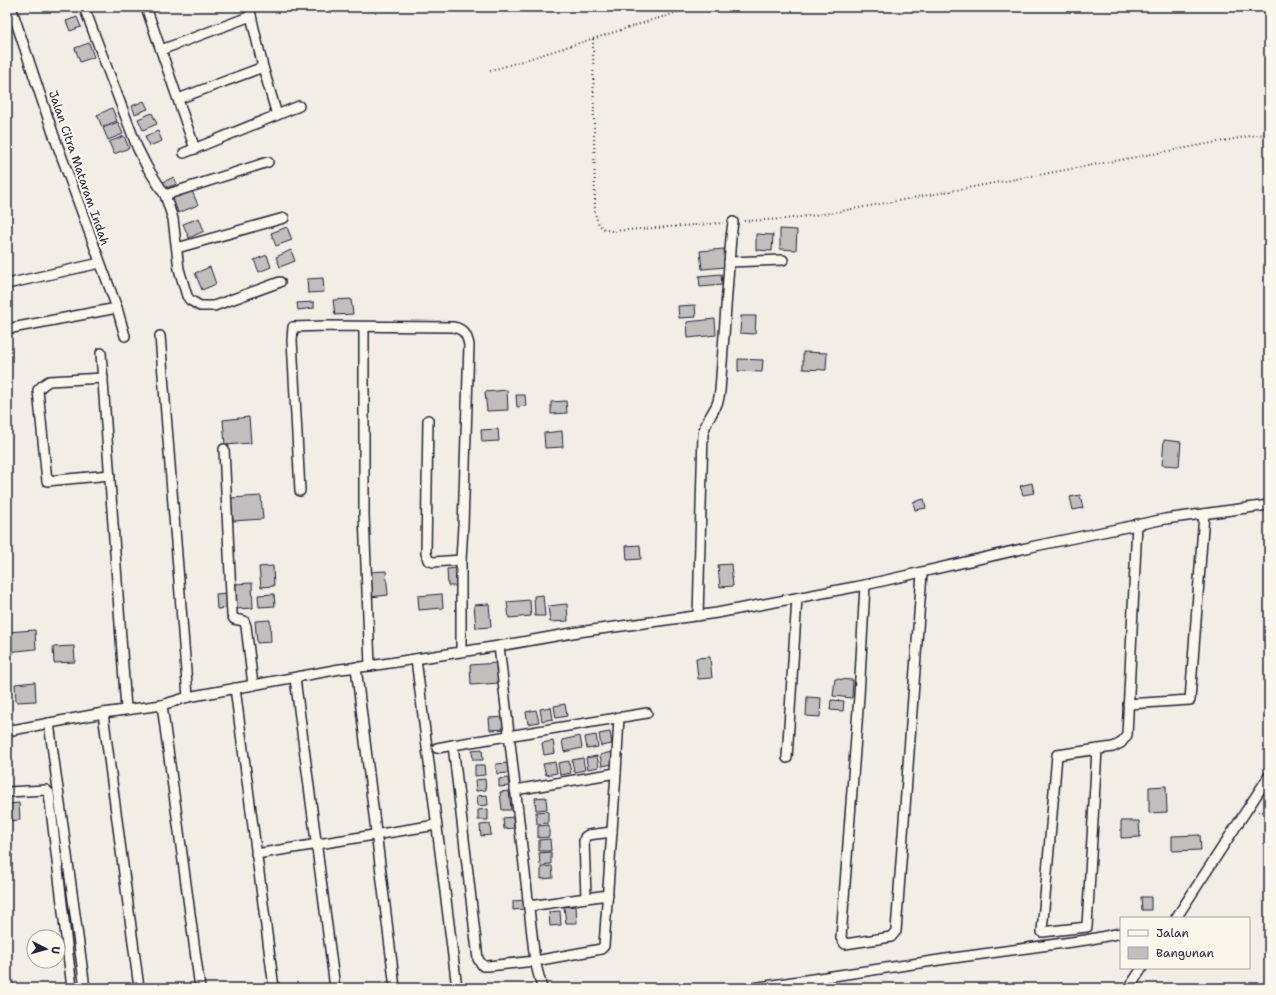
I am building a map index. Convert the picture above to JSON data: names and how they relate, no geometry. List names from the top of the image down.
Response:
{
  "streets": {
    "street": ["Jalan Citra Mataram Indah"]
  },
  "legend": ["Jalan", "Bangunan"],
  "north": "right"
}
